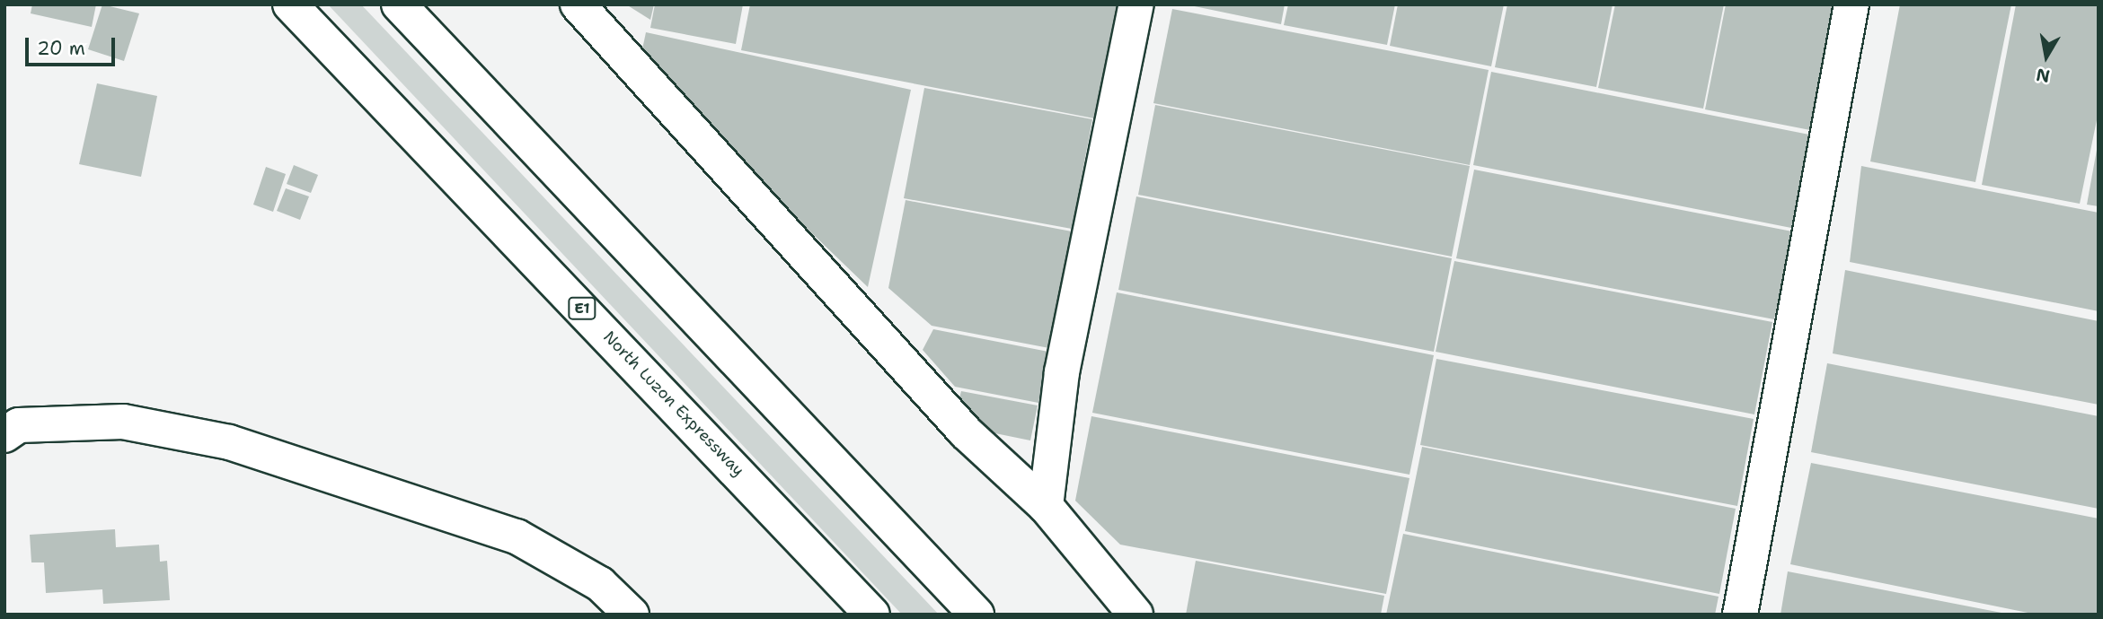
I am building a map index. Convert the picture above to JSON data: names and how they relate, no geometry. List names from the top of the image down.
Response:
{
  "streets": {
    "main road": ["E1", "North Luzon Expressway"]
  },
  "scale_bar": "20 m",
  "north": "bottom"
}
